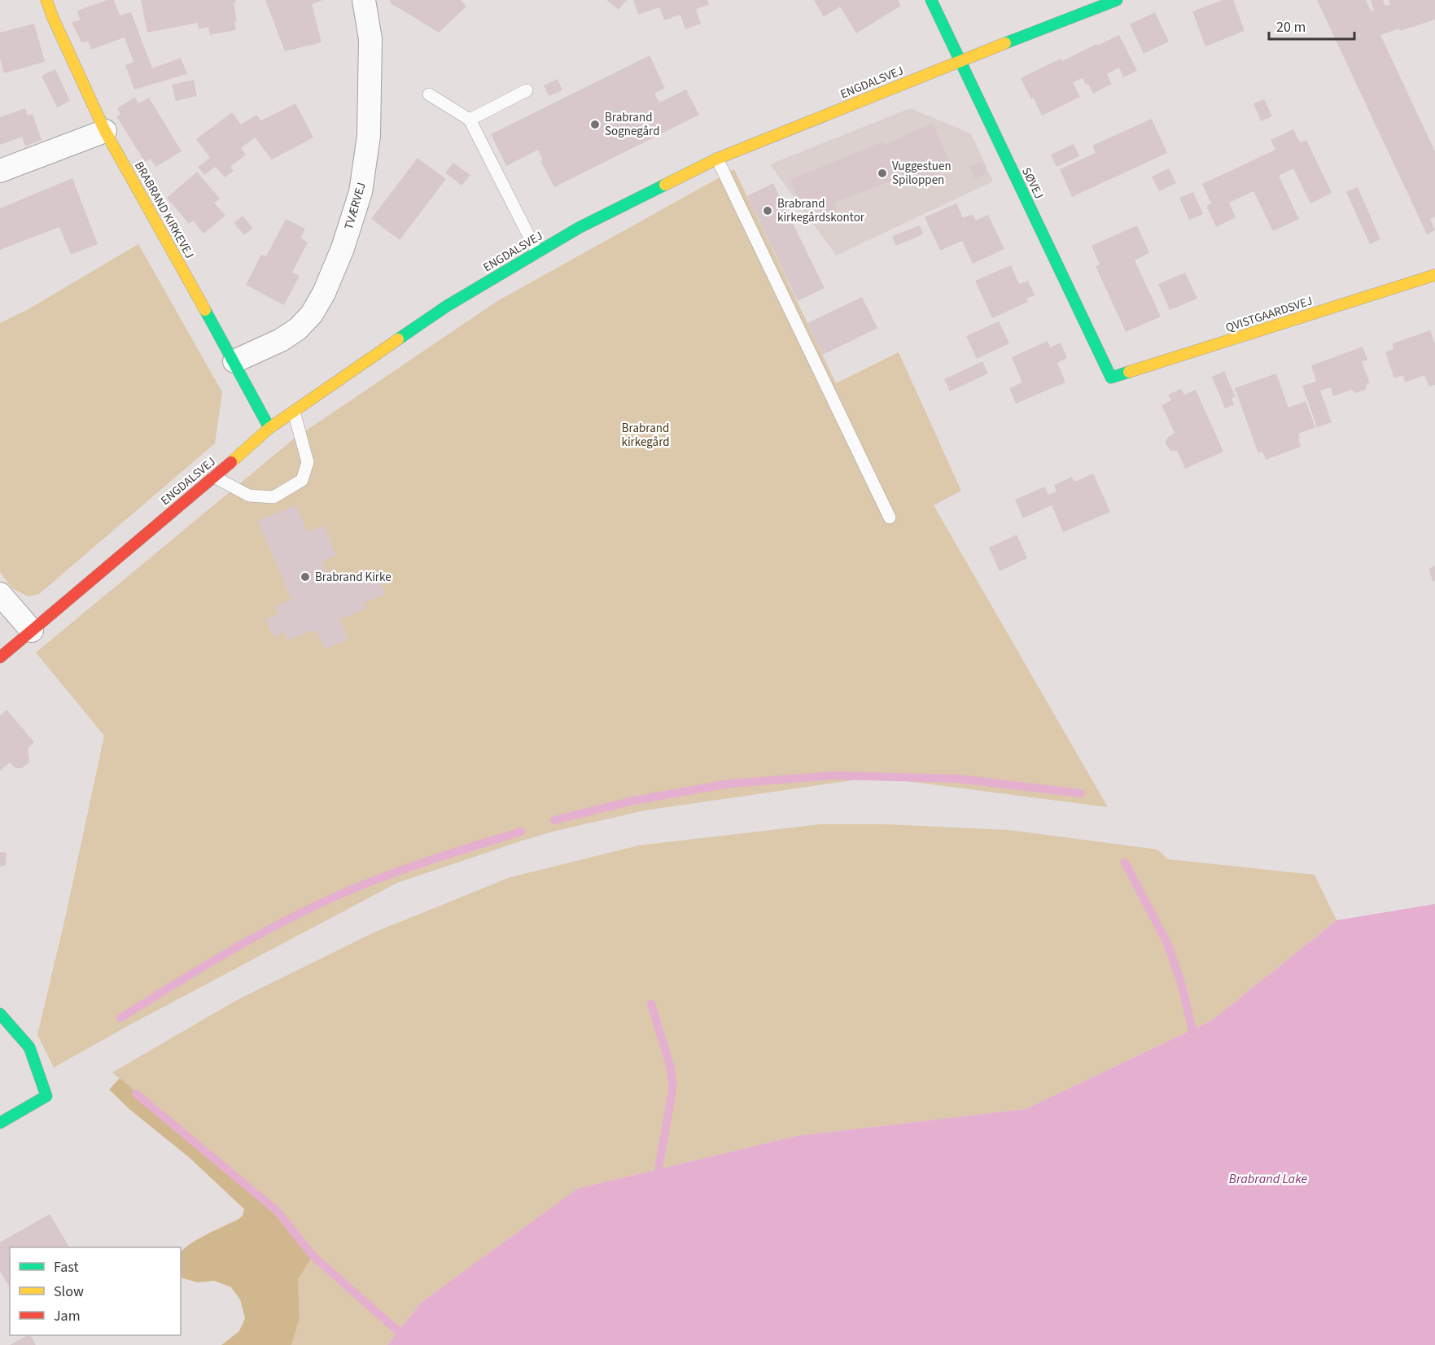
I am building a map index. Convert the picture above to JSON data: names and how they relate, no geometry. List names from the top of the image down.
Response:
{
  "streets": {
    "street": [
      "ENGDALSVEJ",
      "SØVEJ",
      "TVÆRVEJ",
      "BRABRAND KIRKEVEJ",
      "QVISTGAARDSVEJ"
    ]
  },
  "crossings": [
    ["ENGDALSVEJ", "SØVEJ"],
    ["ENGDALSVEJ", "BRABRAND KIRKEVEJ"],
    ["SØVEJ", "QVISTGAARDSVEJ"],
    ["TVÆRVEJ", "BRABRAND KIRKEVEJ"]
  ],
  "water": ["Brabrand Lake"],
  "parks": ["Brabrand kirkegård"],
  "places": [
    "Brabrand Sognegård",
    "Vuggestuen Spiloppen",
    "Brabrand kirkegårdskontor",
    "Brabrand Kirke"
  ],
  "legend": ["Fast", "Slow", "Jam"],
  "scale_bar": "20 m"
}
